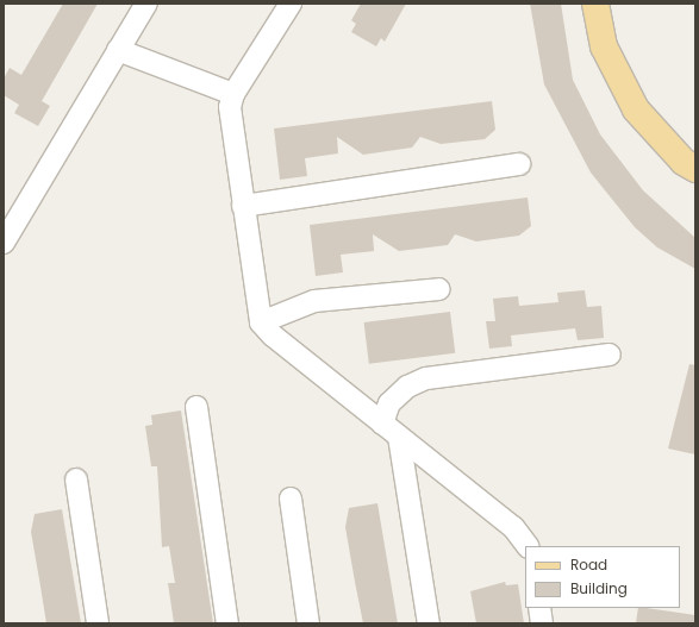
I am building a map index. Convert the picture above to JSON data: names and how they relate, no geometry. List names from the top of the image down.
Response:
{
  "legend": ["Road", "Building"]
}
